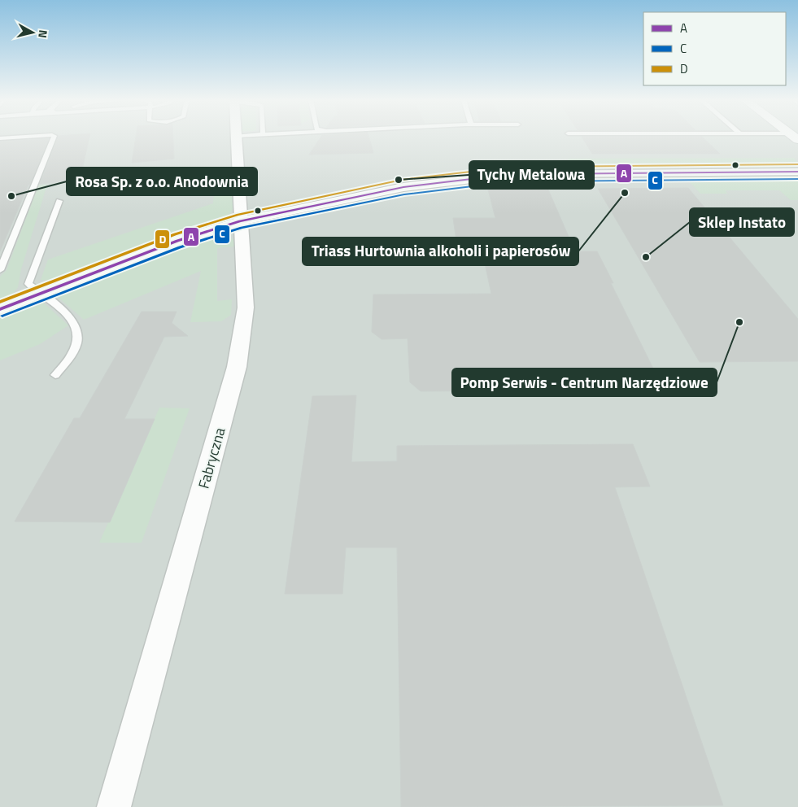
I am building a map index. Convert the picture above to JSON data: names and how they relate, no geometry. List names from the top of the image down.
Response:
{
  "streets": {
    "street": ["Fabryczna"]
  },
  "places": [
    "Tychy Metalowa",
    "Triass Hurtownia alkoholi i papierosów",
    "Rosa Sp. z o.o. Anodownia",
    "Sklep Instato",
    "Pomp Serwis - Centrum Narzędziowe"
  ],
  "lines": ["transit line D", "transit line A", "transit line C"],
  "legend": ["A", "C", "D"],
  "north": "right"
}
